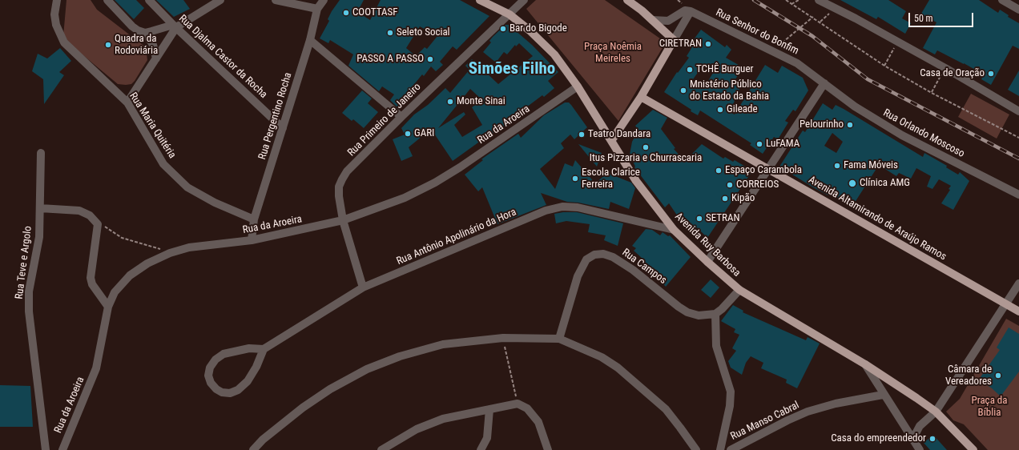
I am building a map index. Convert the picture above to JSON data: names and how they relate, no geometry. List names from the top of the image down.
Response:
{
  "streets": {
    "main road": ["Avenida Altamirando de Araújo Ramos", "Avenida Ruy Barbosa"],
    "street": [
      "Rua Senhor do Bonfim",
      "Rua Djalma Castor da Rocha",
      "Rua Pergentino Rocha",
      "Rua Primeiro de Janeiro",
      "Rua da Aroeira",
      "Rua Maria Quitéria",
      "Rua Orlando Moscoso",
      "Rua Antônio Apolinário da Hora",
      "Rua Teve e Argolo",
      "Rua Campos",
      "Rua Manso Cabral"
    ]
  },
  "crossings": [
    ["Rua Senhor do Bonfim", "Rua Orlando Moscoso"],
    ["Rua Djalma Castor da Rocha", "Rua Pergentino Rocha"],
    ["Rua Pergentino Rocha", "Rua da Aroeira"],
    ["Rua Pergentino Rocha", "Rua Maria Quitéria"],
    ["Rua Primeiro de Janeiro", "Rua da Aroeira"],
    ["Rua Primeiro de Janeiro", "Rua Antônio Apolinário da Hora"],
    ["Rua Primeiro de Janeiro", "Avenida Ruy Barbosa"],
    ["Rua da Aroeira", "Avenida Ruy Barbosa"],
    ["Rua Antônio Apolinário da Hora", "Avenida Ruy Barbosa"]
  ],
  "districts": ["Simões Filho"],
  "parks": ["Praça Noêmia Meireles", "Praça da Bíblia"],
  "places": [
    "COOTTASF",
    "Bar do Bigode",
    "Seleto Social",
    "CIRETRAN",
    "Quadra da Rodoviária",
    "PASSO A PASSO",
    "TCHÊ Burguer",
    "Casa de Oração",
    "Mnistério Público do Estado da Bahia",
    "Monte Sinai",
    "Gileade",
    "Pelourinho",
    "GARI",
    "Teatro Dandara",
    "LuFAMA",
    "Itus Pizzaria e Churrascaria",
    "Fama Móveis",
    "Espaço Carambola",
    "Escola Clarice Ferreira",
    "Clínica AMG",
    "CORREIOS",
    "Kipão",
    "SETRAN",
    "Câmara de Vereadores",
    "Casa do empreendedor"
  ],
  "scale_bar": "50 m"
}
